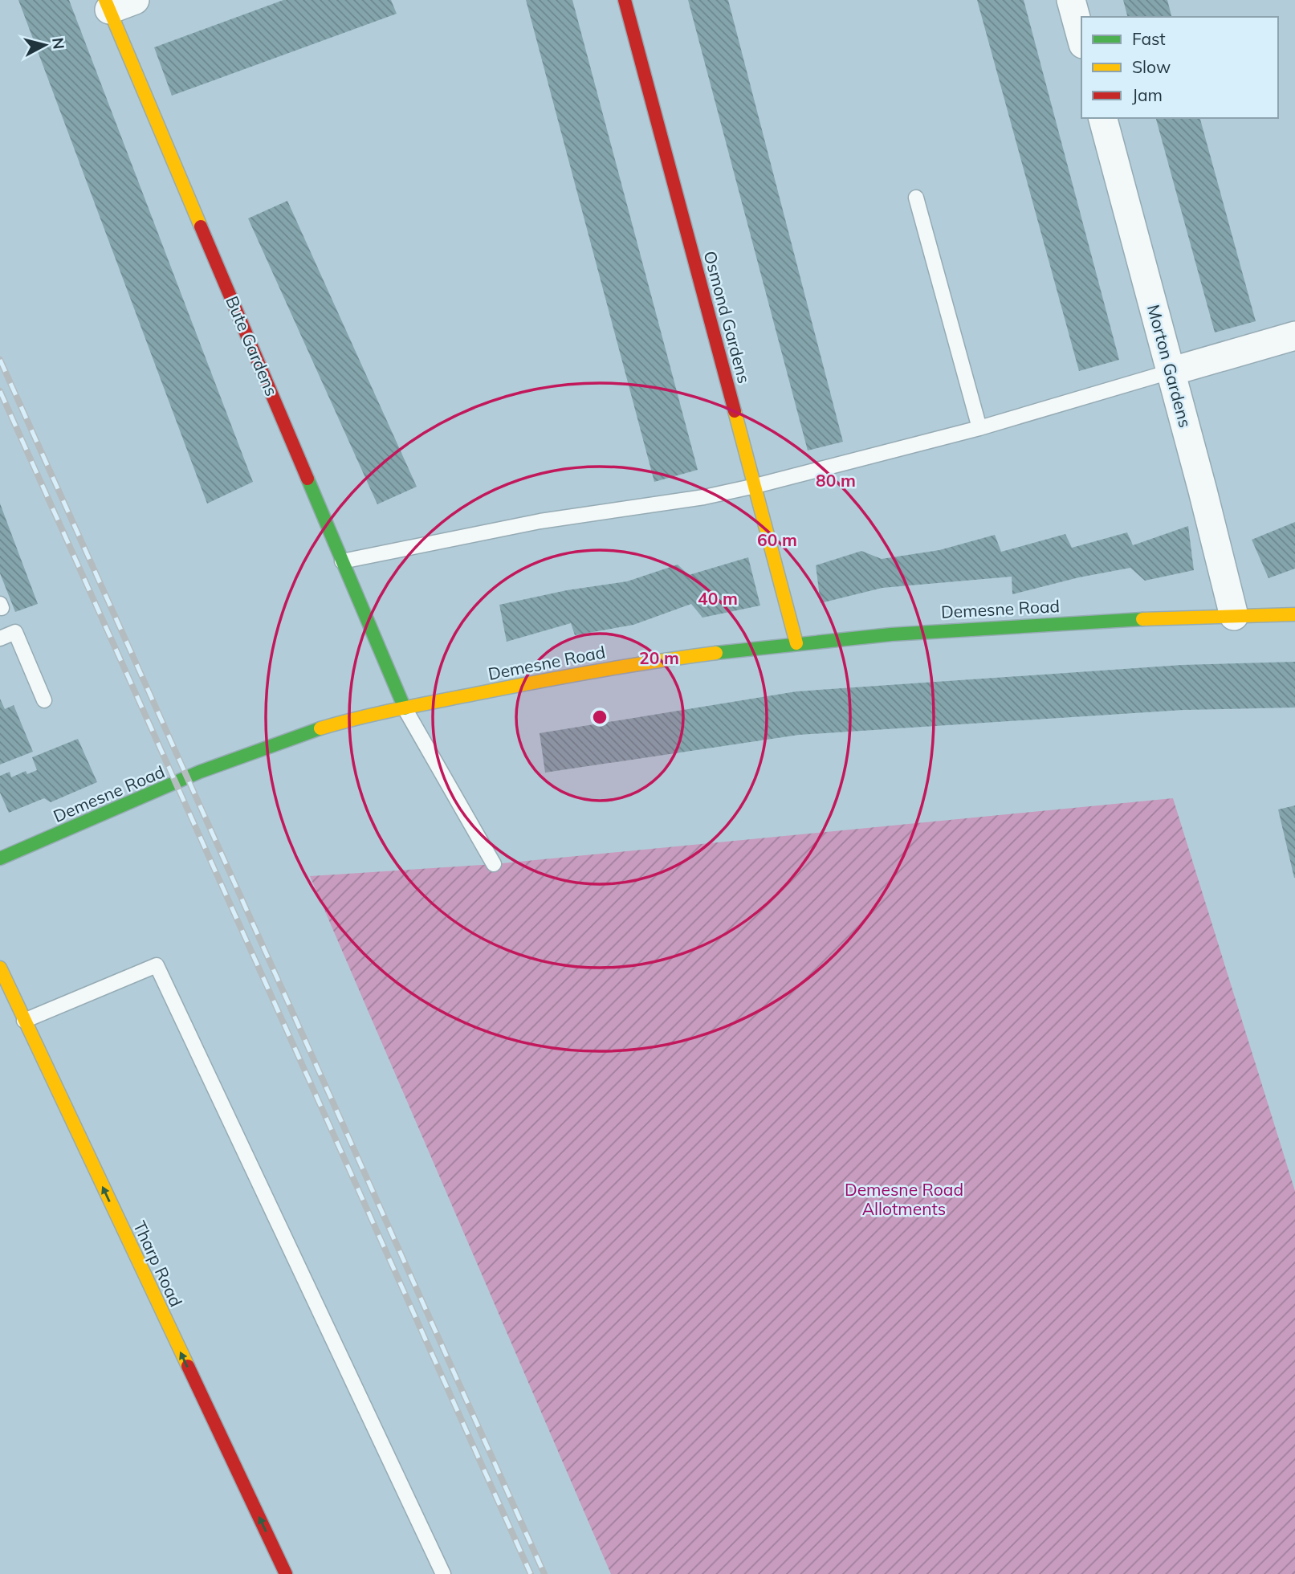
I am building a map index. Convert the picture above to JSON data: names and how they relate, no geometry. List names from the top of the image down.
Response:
{
  "streets": {
    "street": [
      "Osmond Gardens",
      "Bute Gardens",
      "Morton Gardens",
      "Demesne Road",
      "Tharp Road"
    ]
  },
  "crossings": [
    ["Osmond Gardens", "Demesne Road"],
    ["Bute Gardens", "Demesne Road"],
    ["Morton Gardens", "Demesne Road"]
  ],
  "one_way": ["Tharp Road"],
  "parks": ["Demesne Road Allotments"],
  "legend": ["Fast", "Slow", "Jam"],
  "north": "right",
  "rings": [
    "80 m",
    "60 m",
    "40 m",
    "20 m"
  ]
}
